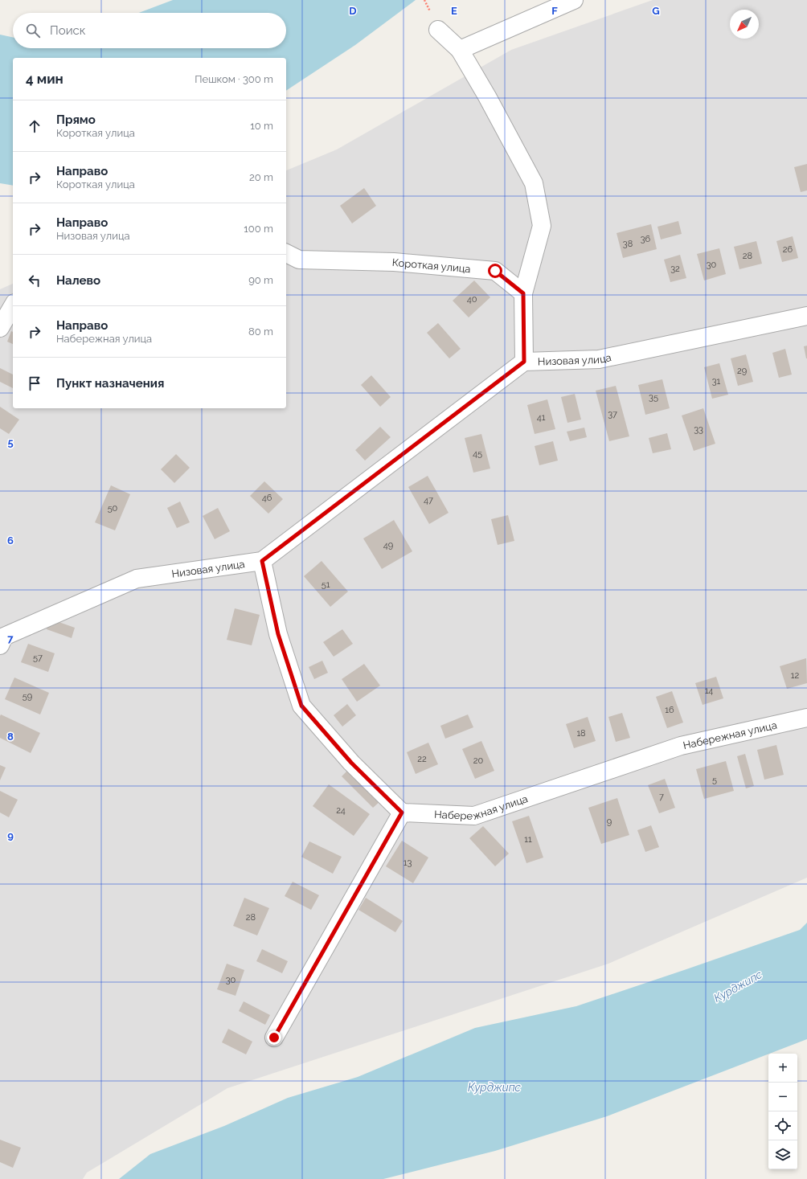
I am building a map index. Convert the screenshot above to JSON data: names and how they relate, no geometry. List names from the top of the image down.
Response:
{
  "streets": {
    "street": ["Короткая улица", "Низовая улица", "Набережная улица"]
  },
  "water": ["Курджипс"],
  "house_numbers": [
    "36",
    "38",
    "26",
    "28",
    "30",
    "32",
    "40",
    "29",
    "31",
    "35",
    "37",
    "41",
    "33",
    "45",
    "46",
    "47",
    "50",
    "49",
    "51",
    "57",
    "12",
    "14",
    "59",
    "16",
    "18",
    "22",
    "20",
    "5",
    "7",
    "24",
    "9",
    "11",
    "13",
    "28",
    "30"
  ],
  "north": "bottom left",
  "page": {
    "search": "Поиск",
    "heading": ["4 мин", "Пешком · 300 m"],
    "list": [
      ["Прямо", "Короткая улица", "10 m"],
      ["Направо", "Короткая улица", "20 m"],
      ["Направо", "Низовая улица", "100 m"],
      ["Налево", "90 m"],
      ["Направо", "Набережная улица", "80 m"],
      "Пункт назначения"
    ],
    "map_buttons": ["+", "−"]
  },
  "grid": {
    "columns": [
      "D",
      "E",
      "F",
      "G"
    ],
    "rows": [
      "5",
      "6",
      "7",
      "8",
      "9"
    ]
  }
}
